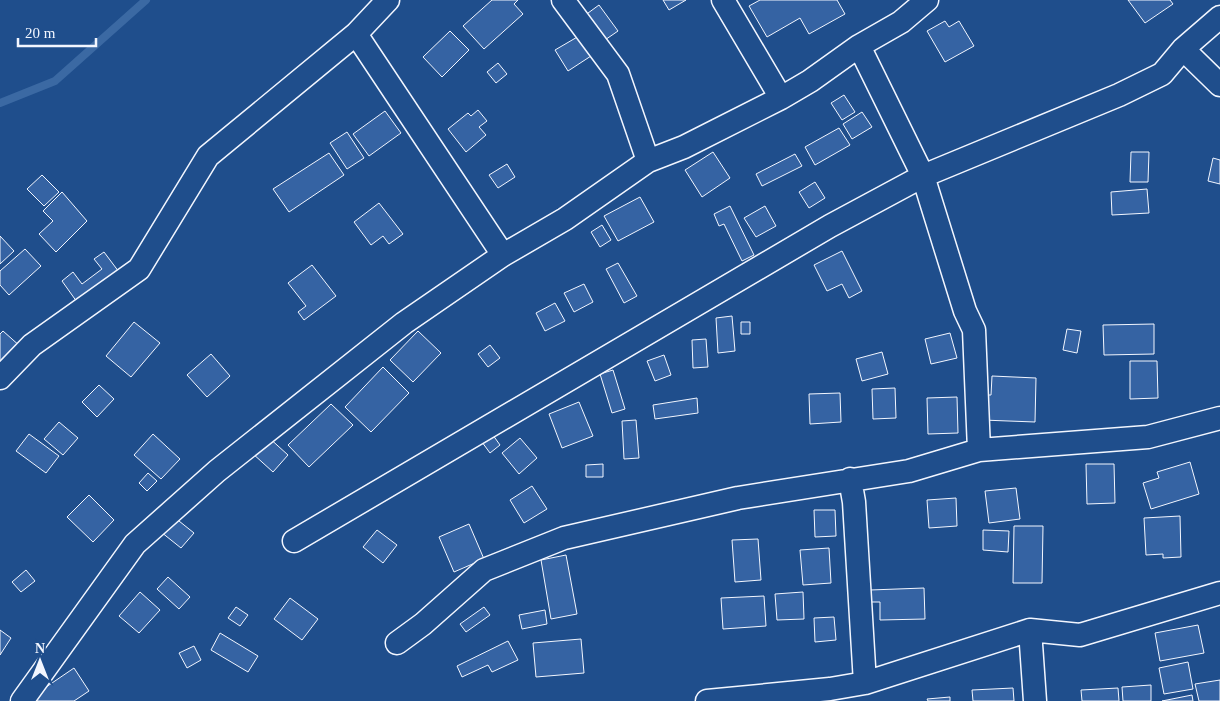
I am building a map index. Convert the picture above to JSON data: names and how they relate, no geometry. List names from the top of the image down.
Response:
{
  "scale_bar": "20 m",
  "north": "top"
}
